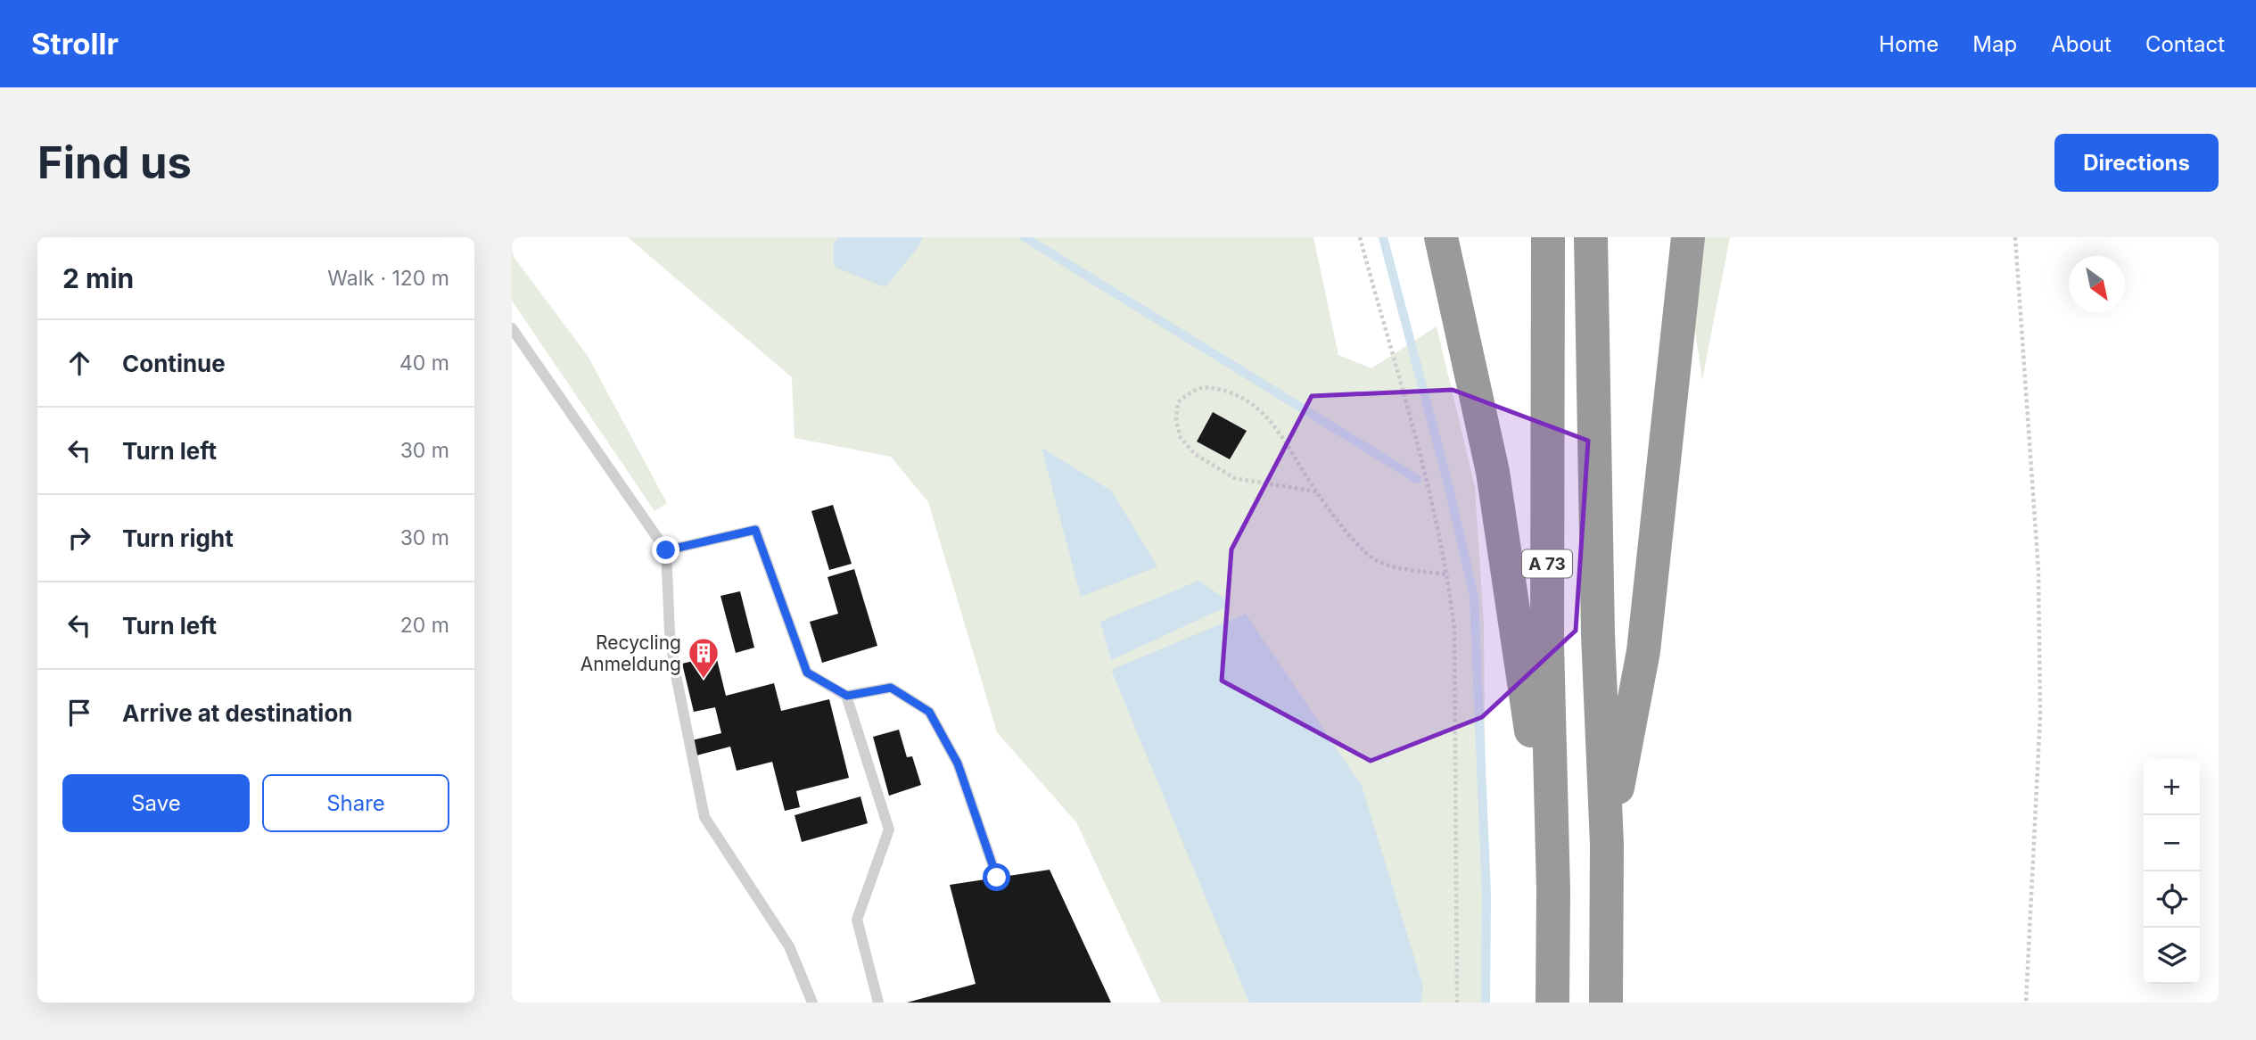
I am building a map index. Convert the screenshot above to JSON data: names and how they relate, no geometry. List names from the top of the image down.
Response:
{
  "streets": {
    "highway": ["A 73"]
  },
  "places": {
    "building": ["Recycling Anmeldung"]
  },
  "north": "bottom right",
  "page": {
    "header": "Strollr",
    "nav": [
      "Home",
      "Map",
      "About",
      "Contact"
    ],
    "buttons": [
      "Directions",
      ["Save", "Share"]
    ],
    "title": "Find us",
    "heading": ["2 min", "Walk · 120 m"],
    "list": [
      ["Continue", "40 m"],
      ["Turn left", "30 m"],
      ["Turn right", "30 m"],
      ["Turn left", "20 m"],
      "Arrive at destination"
    ],
    "map_buttons": ["+", "−"]
  }
}
